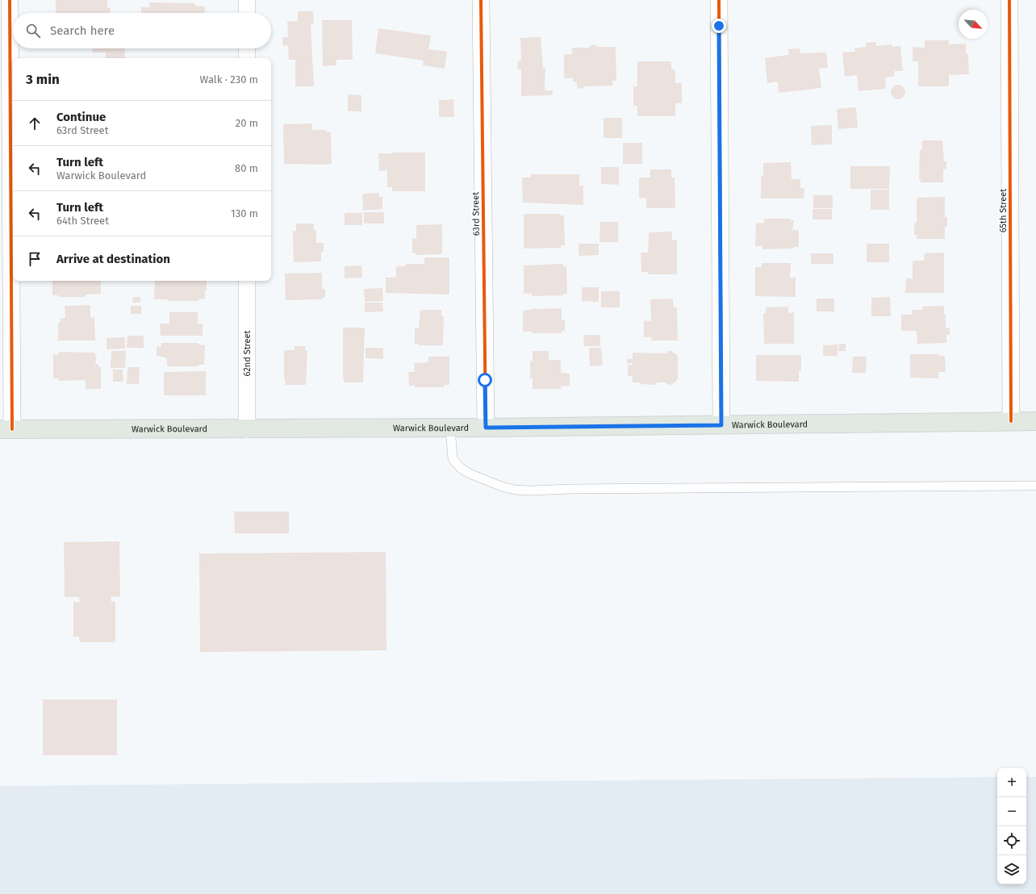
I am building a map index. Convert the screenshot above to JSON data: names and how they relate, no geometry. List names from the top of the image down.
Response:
{
  "streets": {
    "main road": ["Warwick Boulevard"],
    "street": ["65th Street", "63rd Street", "62nd Street"]
  },
  "crossings": [
    ["65th Street", "Warwick Boulevard"],
    ["63rd Street", "Warwick Boulevard"],
    ["62nd Street", "Warwick Boulevard"]
  ],
  "north": "bottom right",
  "page": {
    "search": "Search here",
    "heading": ["3 min", "Walk · 230 m"],
    "list": [
      ["Continue", "63rd Street", "20 m"],
      ["Turn left", "Warwick Boulevard", "80 m"],
      ["Turn left", "64th Street", "130 m"],
      "Arrive at destination"
    ],
    "map_buttons": ["+", "−"]
  }
}
